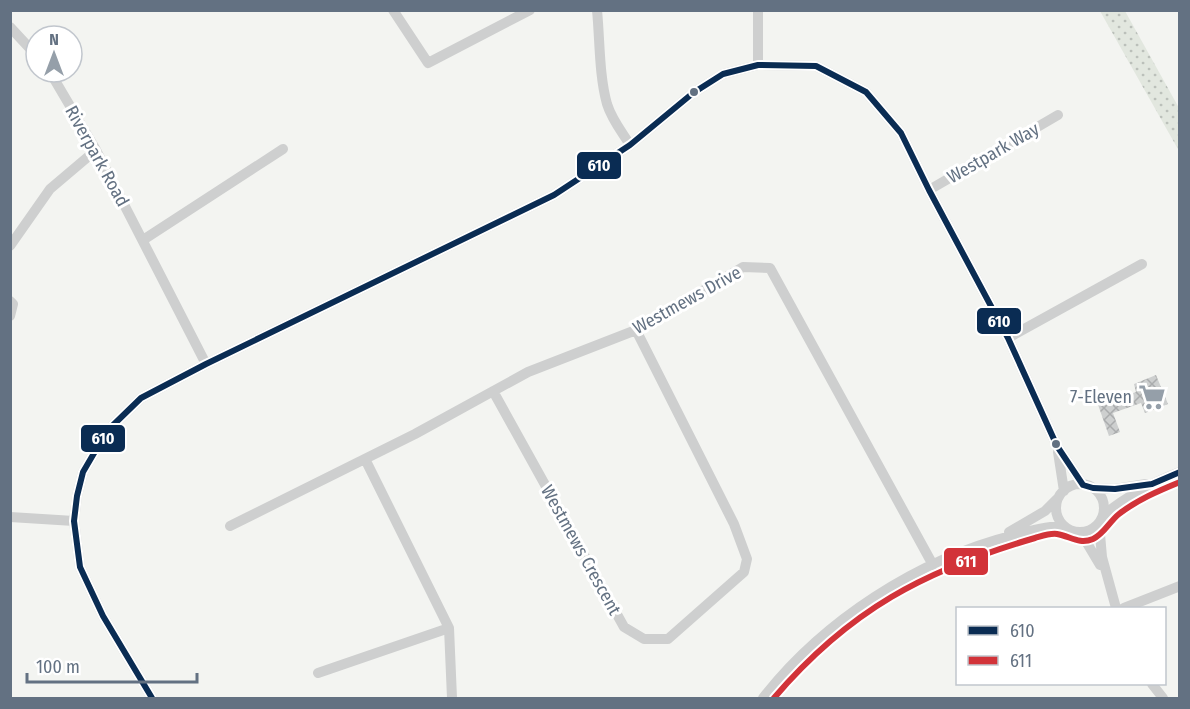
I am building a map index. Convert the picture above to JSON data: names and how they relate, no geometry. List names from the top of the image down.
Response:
{
  "streets": {
    "street": [
      "Westpark Way",
      "Riverpark Road",
      "Westmews Drive",
      "Westmews Crescent"
    ]
  },
  "crossings": [
    ["Westpark Way", "Riverpark Road"],
    ["Westmews Drive", "Westmews Crescent"]
  ],
  "places": {
    "supermarket": ["7-Eleven"]
  },
  "lines": ["transit line 610", "transit line 611"],
  "legend": ["610", "611"],
  "scale_bar": "100 m",
  "north": "top"
}
